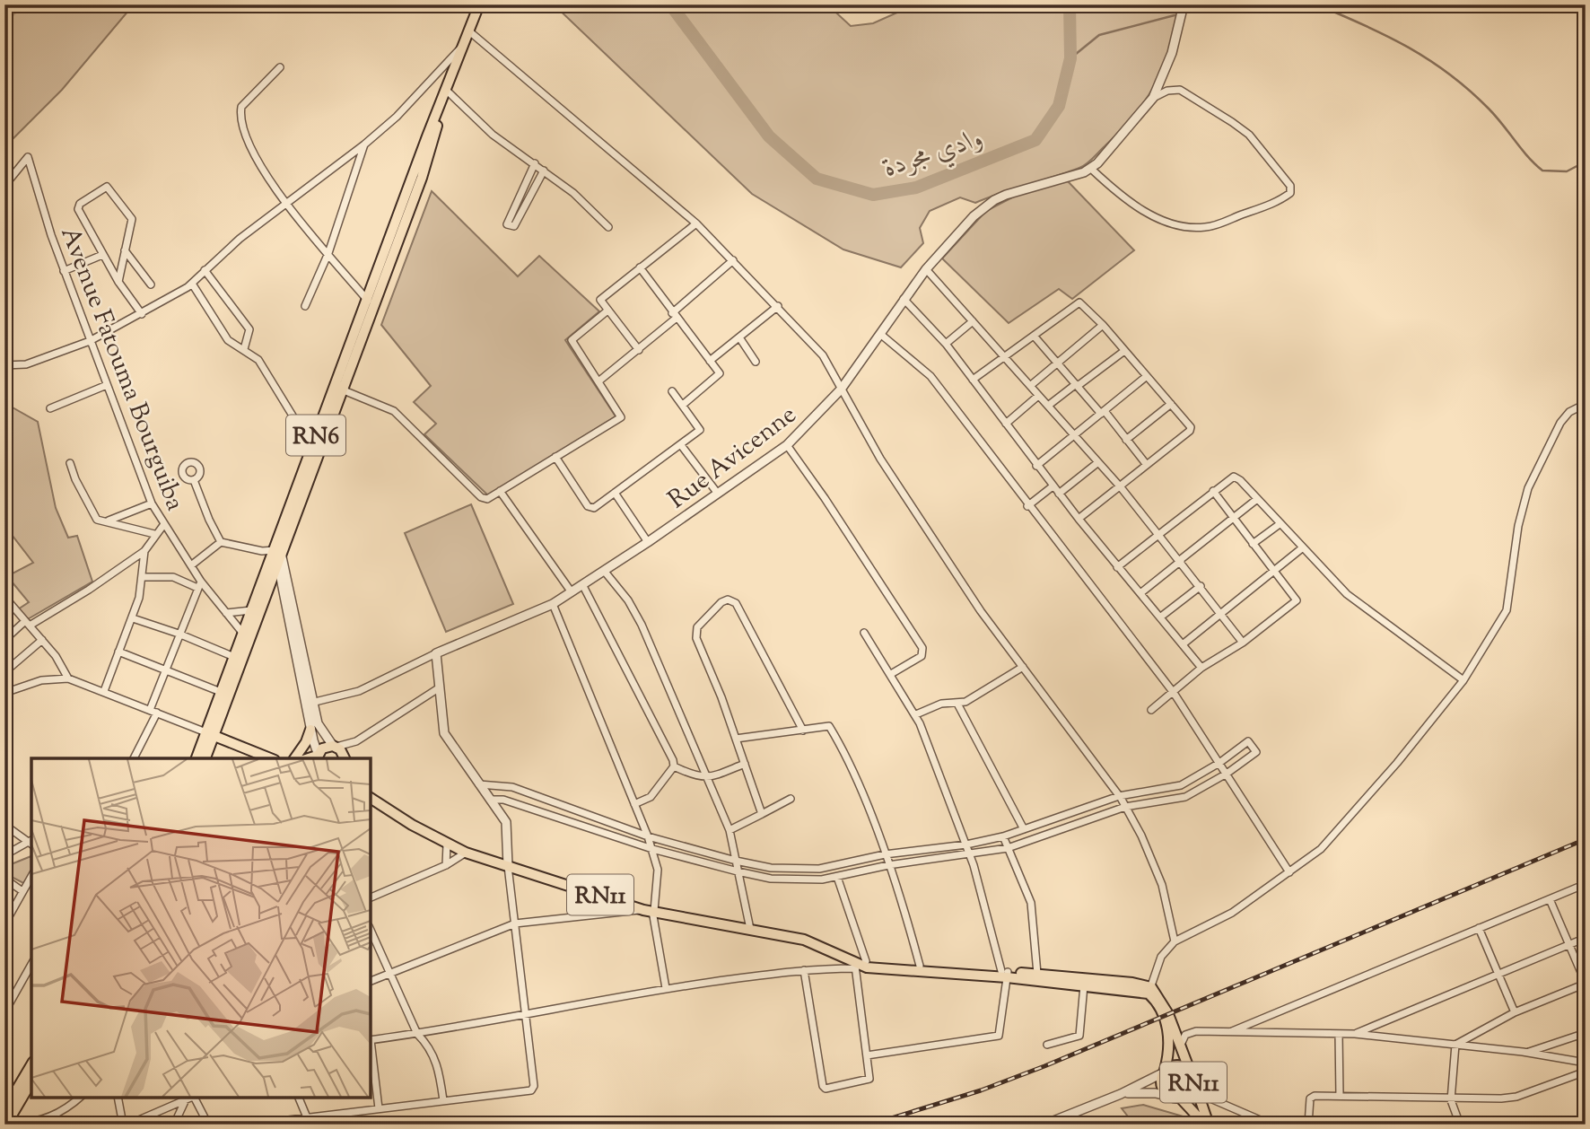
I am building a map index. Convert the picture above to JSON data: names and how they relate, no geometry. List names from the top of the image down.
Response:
{
  "streets": {
    "main road": ["RN6", "RN11"],
    "street": ["Avenue Fatouma Bourguiba", "Rue Avicenne"]
  },
  "crossings": [
    ["Avenue Fatouma Bourguiba", "RN6"]
  ],
  "water": ["وادي مجردة"]
}
